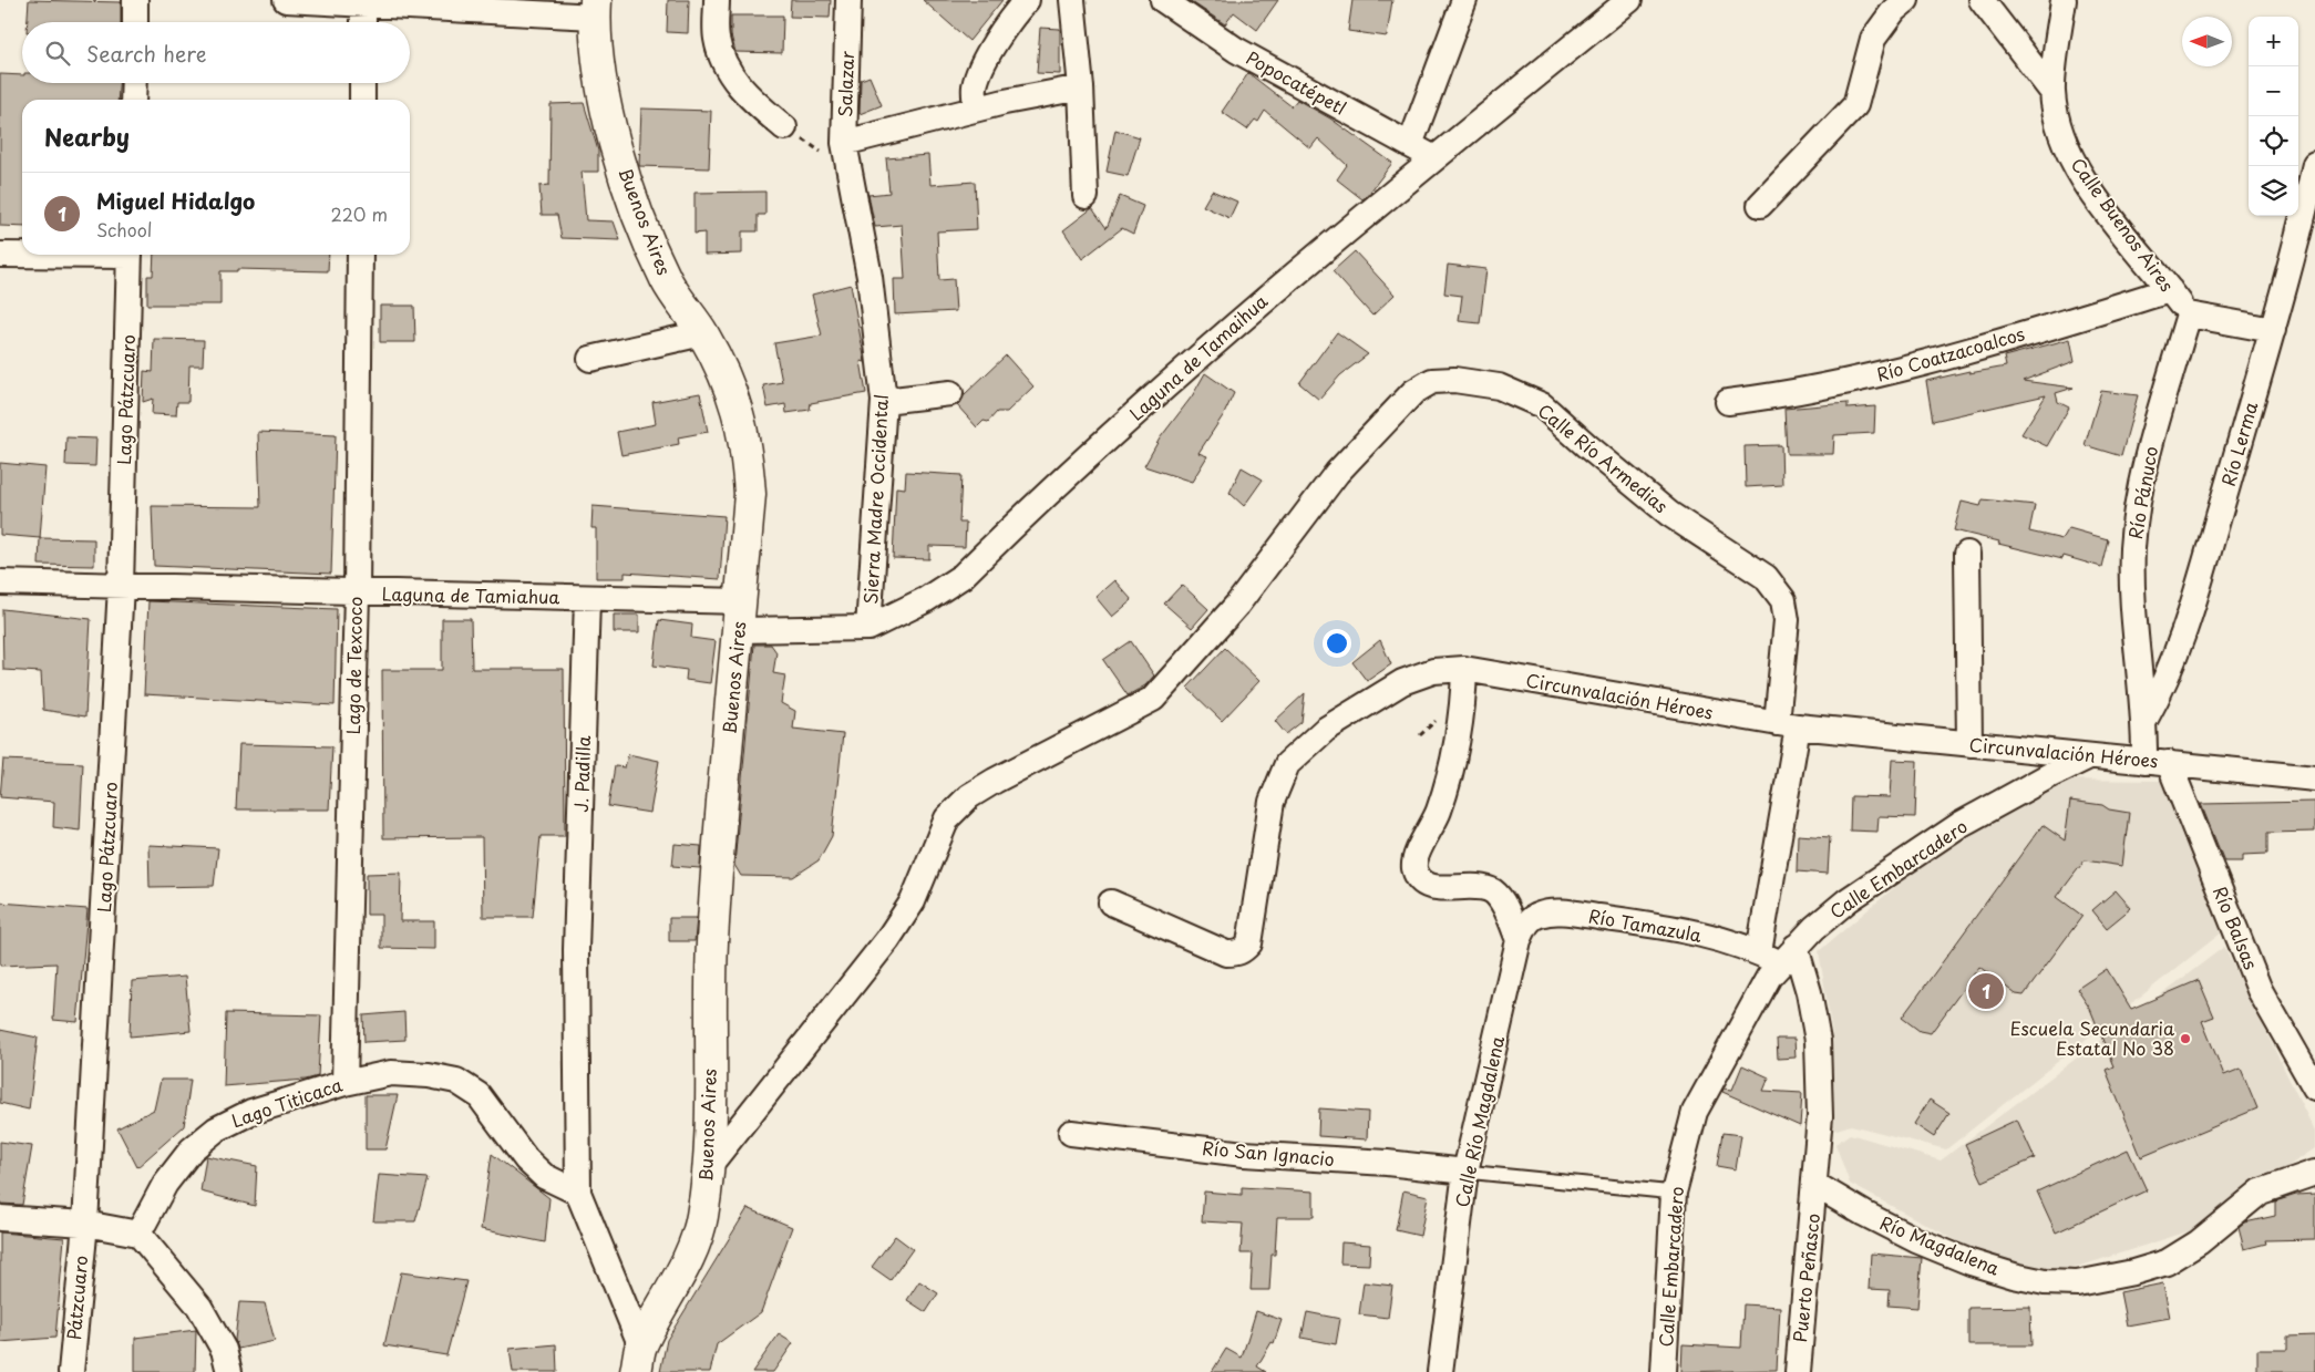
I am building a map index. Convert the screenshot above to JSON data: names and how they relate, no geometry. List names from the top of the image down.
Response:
{
  "streets": {
    "street": [
      "Popocatépetl",
      "Salazar",
      "Buenos Aires",
      "Calle Buenos Aires",
      "Río Coatzacoalcos",
      "Laguna de Tamaihua",
      "Lago Pátzcuaro",
      "Río Lerma",
      "Calle Río Armedias",
      "Río Pánuco",
      "Sierra Madre Occidental",
      "Laguna de Tamiahua",
      "Lago de Texcoco",
      "Circunvalación Héroes",
      "J. Padilla",
      "Calle Embarcadero",
      "Río Tamazula",
      "Río Balsas",
      "Lago Titicaca",
      "Calle Río Magdalena",
      "Río San Ignacio",
      "Río Magdalena",
      "Puerto Peñasco",
      "Pátzcuaro"
    ]
  },
  "crossings": [
    ["Popocatépetl", "Laguna de Tamaihua"],
    ["Salazar", "Sierra Madre Occidental"],
    ["Buenos Aires", "Laguna de Tamaihua"],
    ["Buenos Aires", "Calle Río Armedias"],
    ["Buenos Aires", "Laguna de Tamiahua"],
    ["Calle Buenos Aires", "Río Coatzacoalcos"],
    ["Calle Buenos Aires", "Río Pánuco"],
    ["Laguna de Tamaihua", "Sierra Madre Occidental"],
    ["Laguna de Tamaihua", "Laguna de Tamiahua"],
    ["Lago Pátzcuaro", "Laguna de Tamiahua"],
    ["Lago Pátzcuaro", "Pátzcuaro"],
    ["Río Lerma", "Río Pánuco"],
    ["Calle Río Armedias", "Circunvalación Héroes"],
    ["Calle Río Armedias", "Calle Embarcadero"],
    ["Calle Río Armedias", "Río Tamazula"],
    ["Río Pánuco", "Circunvalación Héroes"],
    ["Río Pánuco", "Río Balsas"],
    ["Laguna de Tamiahua", "Lago de Texcoco"],
    ["Laguna de Tamiahua", "J. Padilla"],
    ["Lago de Texcoco", "Lago Titicaca"],
    ["Circunvalación Héroes", "Calle Embarcadero"],
    ["Circunvalación Héroes", "Río Balsas"],
    ["J. Padilla", "Lago Titicaca"],
    ["Calle Embarcadero", "Río Tamazula"],
    ["Río Tamazula", "Calle Río Magdalena"],
    ["Calle Río Magdalena", "Río San Ignacio"],
    ["Río Magdalena", "Puerto Peñasco"]
  ],
  "places": ["Escuela Secundaria Estatal No 38"],
  "north": "left",
  "page": {
    "map_buttons": ["+", "−"],
    "search": "Search here",
    "heading": "Nearby",
    "list": [
      {
        "mark": "1",
        "name": "Miguel Hidalgo",
        "note": "School",
        "value": "220 m"
      }
    ],
    "pins": "1"
  }
}
